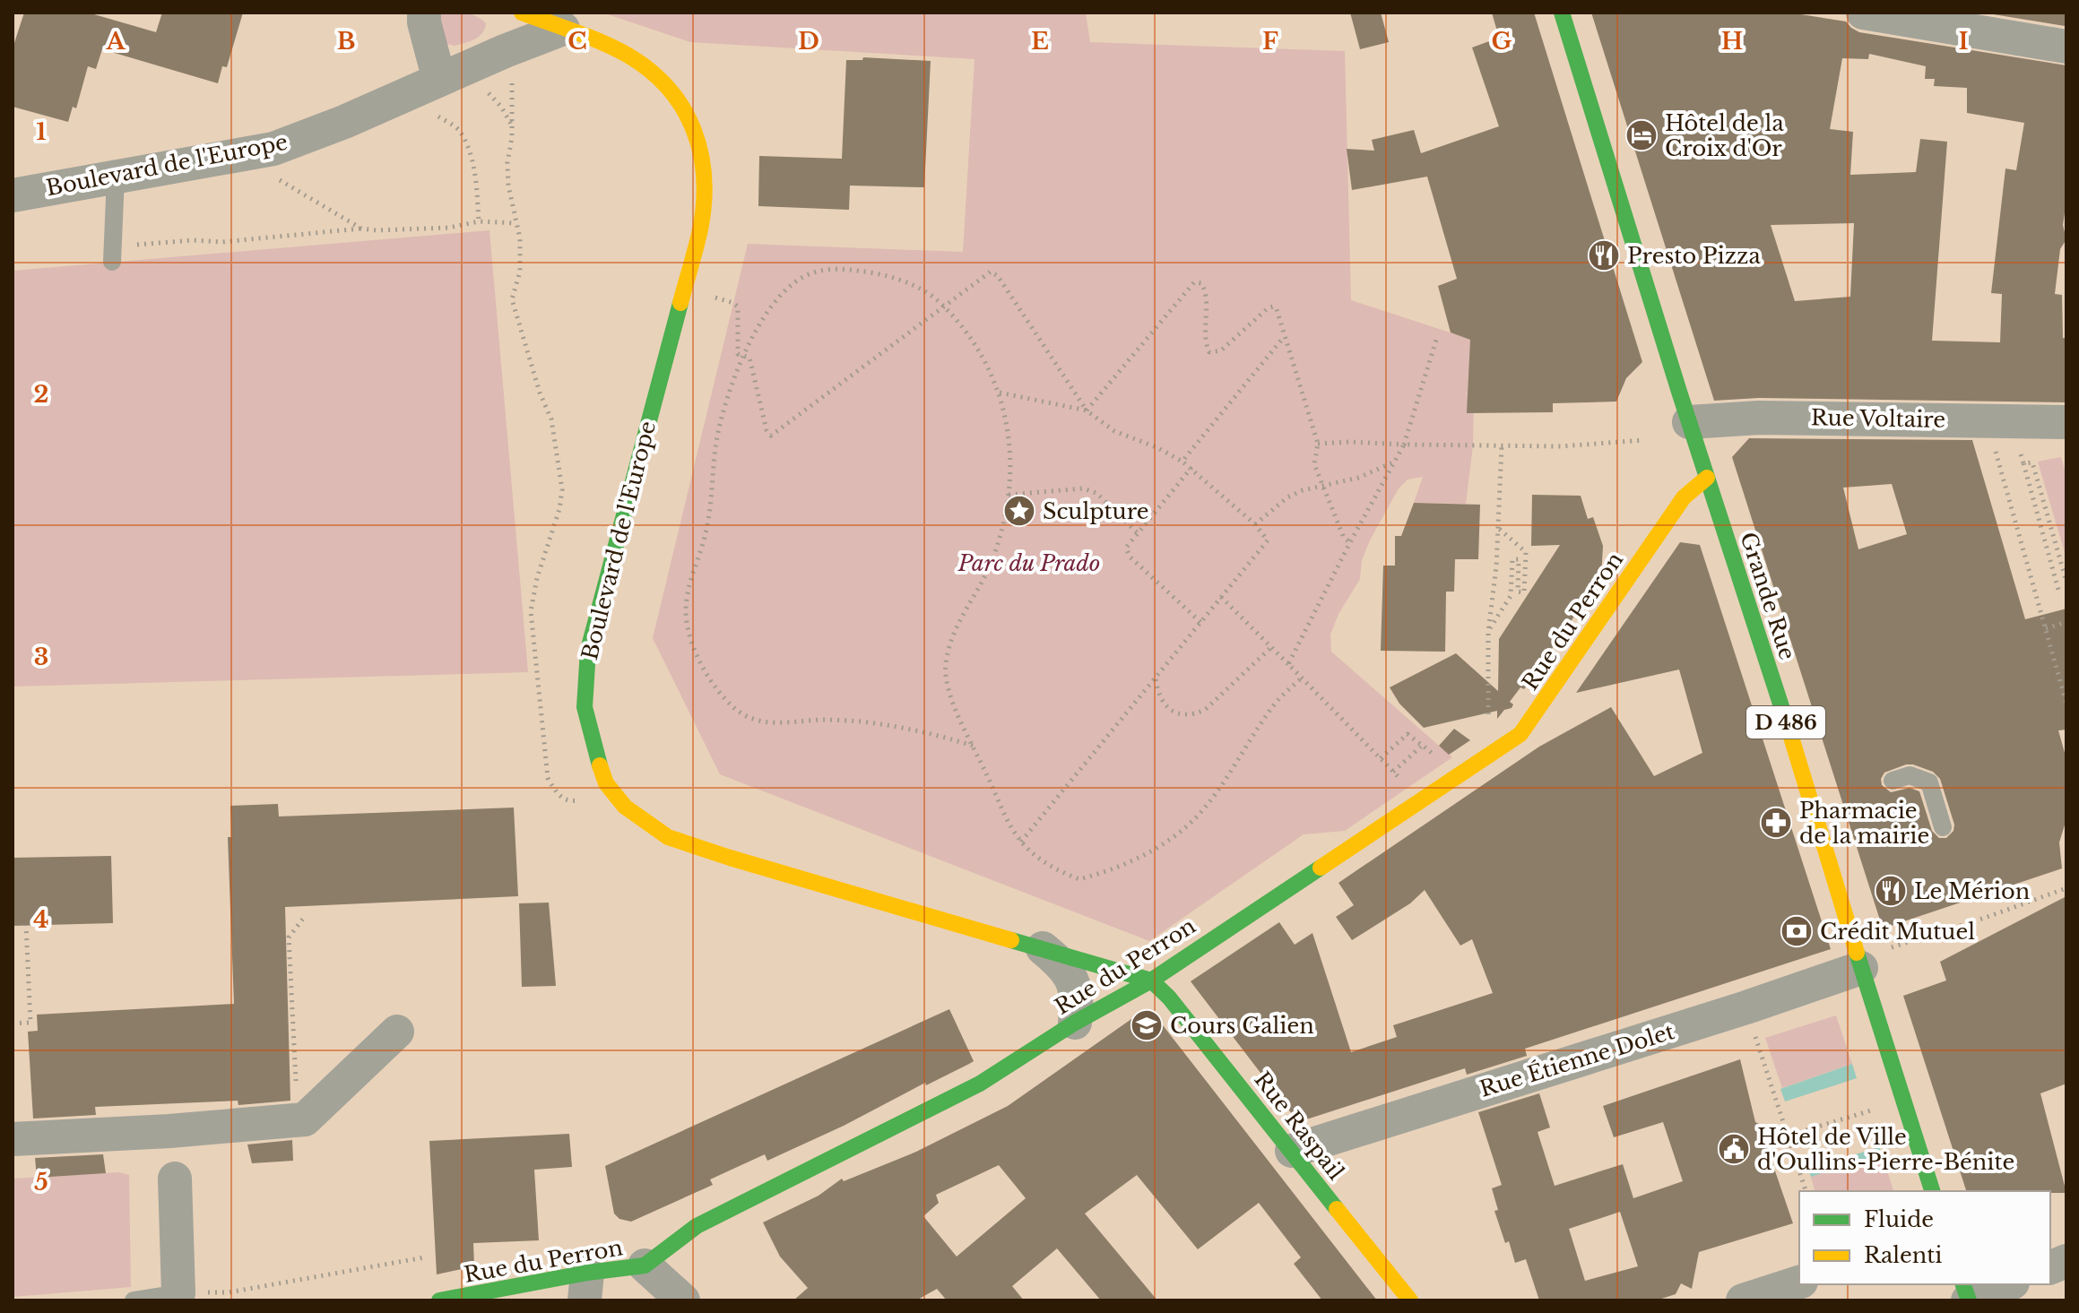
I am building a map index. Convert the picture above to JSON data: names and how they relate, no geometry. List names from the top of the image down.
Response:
{
  "streets": {
    "street": [
      "Boulevard de l'Europe",
      "Rue Voltaire",
      "Grande Rue",
      "Rue du Perron",
      "D 486",
      "Rue Étienne Dolet",
      "Rue Raspail"
    ]
  },
  "crossings": [
    ["Boulevard de l'Europe", "Rue du Perron"],
    ["Boulevard de l'Europe", "Rue Raspail"],
    ["Rue Voltaire", "Grande Rue"],
    ["Grande Rue", "Rue du Perron"],
    ["Grande Rue", "Rue Étienne Dolet"],
    ["Rue du Perron", "Rue Raspail"],
    ["Rue Étienne Dolet", "Rue Raspail"]
  ],
  "parks": ["Parc du Prado"],
  "places": {
    "hotel": ["Hôtel de la Croix d'Or"],
    "restaurant": ["Presto Pizza", "Le Mérion"],
    "place": ["Sculpture"],
    "pharmacy": ["Pharmacie de la mairie"],
    "bank": ["Crédit Mutuel"],
    "school or university": ["Cours Galien"],
    "public building": ["Hôtel de Ville d'Oullins-Pierre-Bénite"]
  },
  "legend": ["Fluide", "Ralenti"],
  "grid": {
    "columns": [
      "A",
      "B",
      "C",
      "D",
      "E",
      "F",
      "G",
      "H",
      "I"
    ],
    "rows": [
      "1",
      "2",
      "3",
      "4",
      "5"
    ]
  }
}
